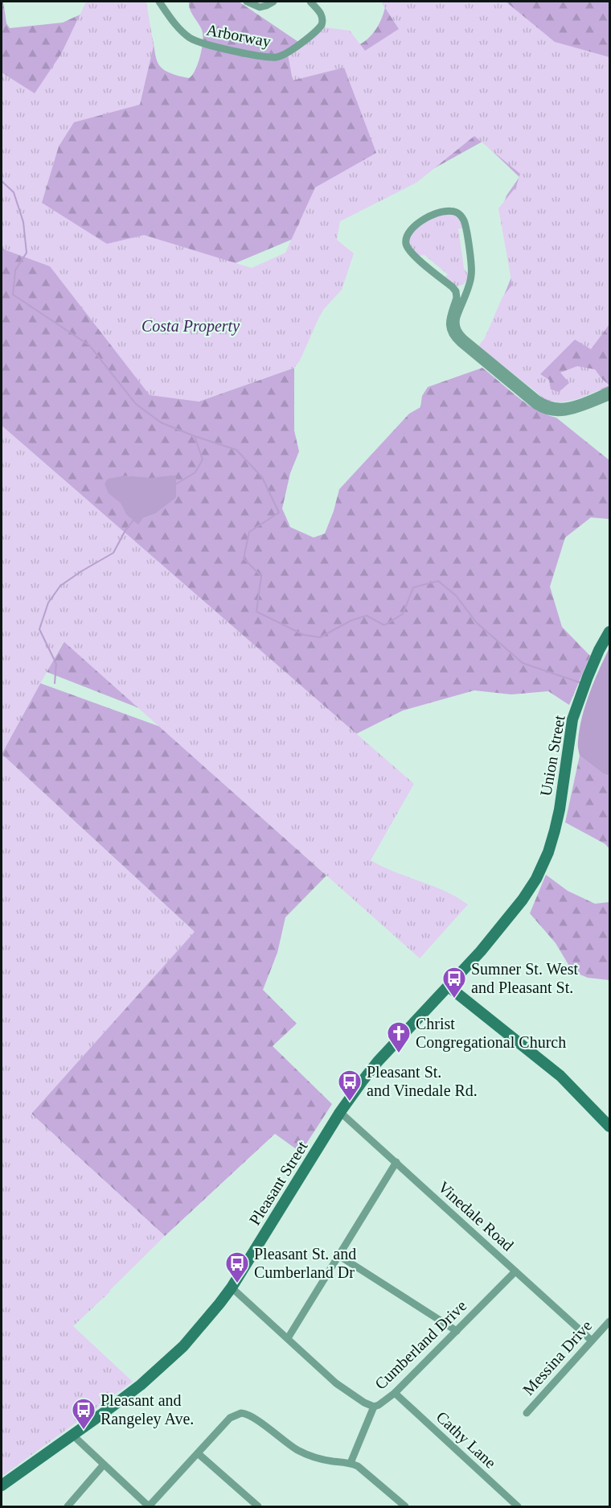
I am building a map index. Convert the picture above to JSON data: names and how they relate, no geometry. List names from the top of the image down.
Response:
{
  "streets": {
    "main road": ["Union Street", "Pleasant Street"],
    "street": [
      "Arborway",
      "Vinedale Road",
      "Cumberland Drive",
      "Messina Drive",
      "Cathy Lane"
    ]
  },
  "crossings": [
    ["Union Street", "Pleasant Street"],
    ["Pleasant Street", "Vinedale Road"],
    ["Pleasant Street", "Cumberland Drive"],
    ["Vinedale Road", "Cumberland Drive"],
    ["Vinedale Road", "Messina Drive"],
    ["Cumberland Drive", "Cathy Lane"]
  ],
  "parks": ["Costa Property"],
  "places": {
    "bus stop": [
      "Sumner St. West and Pleasant St.",
      "Pleasant St. and Vinedale Rd.",
      "Pleasant St. and Cumberland Dr",
      "Pleasant and Rangeley Ave."
    ],
    "church": ["Christ Congregational Church"]
  }
}
